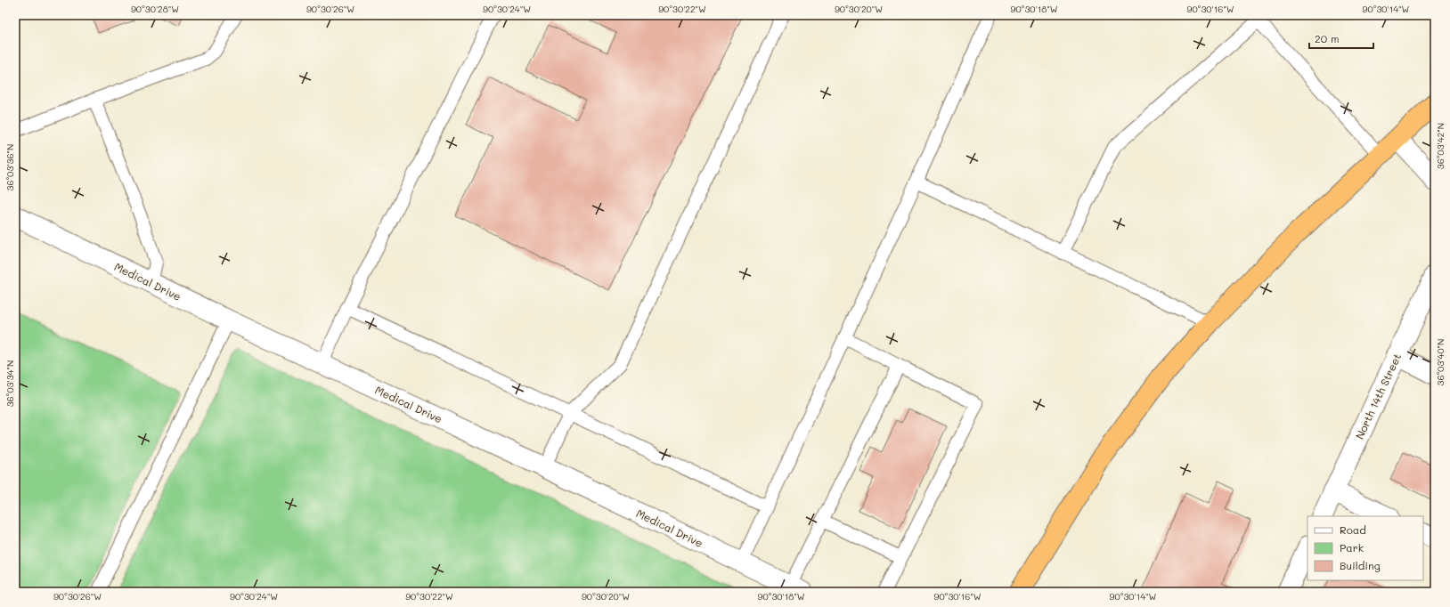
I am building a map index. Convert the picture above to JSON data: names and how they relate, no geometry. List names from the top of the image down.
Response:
{
  "streets": {
    "street": ["Medical Drive", "North 14th Street"]
  },
  "legend": ["Road", "Park", "Building"],
  "scale_bar": "20 m",
  "coordinates": [
    "90°30'28\"W",
    "90°30'26\"W",
    "90°30'24\"W",
    "90°30'22\"W",
    "90°30'20\"W",
    "90°30'18\"W",
    "90°30'16\"W",
    "90°30'14\"W",
    "36°03'42\"N",
    "36°03'36\"N",
    "36°03'40\"N",
    "36°03'34\"N"
  ]
}
